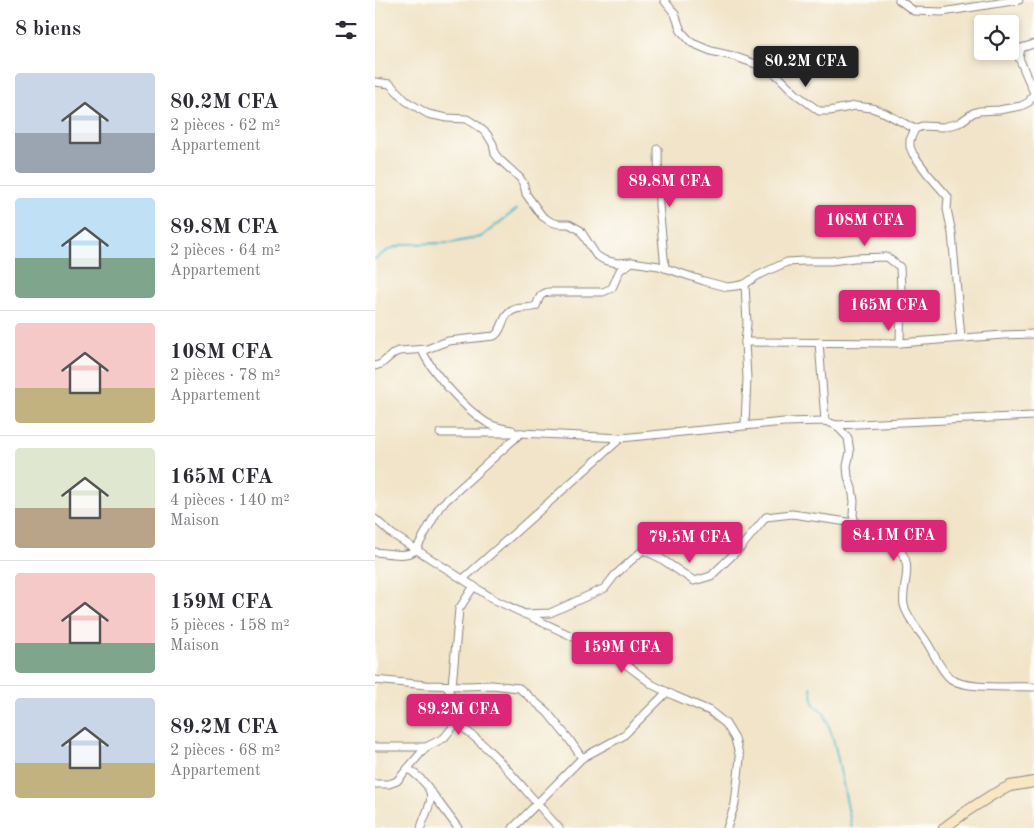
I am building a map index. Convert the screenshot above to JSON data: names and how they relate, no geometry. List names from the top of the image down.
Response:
{
  "page": {
    "heading": "8 biens",
    "price": [
      "80.2M CFA",
      "89.8M CFA",
      "108M CFA",
      "165M CFA",
      "84.1M CFA",
      "79.5M CFA",
      "159M CFA",
      "89.2M CFA"
    ],
    "list": [
      {
        "name": "80.2M CFA",
        "note": "2 pièces · 62 m² · Appartement"
      },
      {
        "name": "89.8M CFA",
        "note": "2 pièces · 64 m² · Appartement"
      },
      {
        "name": "108M CFA",
        "note": "2 pièces · 78 m² · Appartement"
      },
      {
        "name": "165M CFA",
        "note": "4 pièces · 140 m² · Maison"
      },
      {
        "name": "159M CFA",
        "note": "5 pièces · 158 m² · Maison"
      },
      {
        "name": "89.2M CFA",
        "note": "2 pièces · 68 m² · Appartement"
      }
    ]
  }
}
